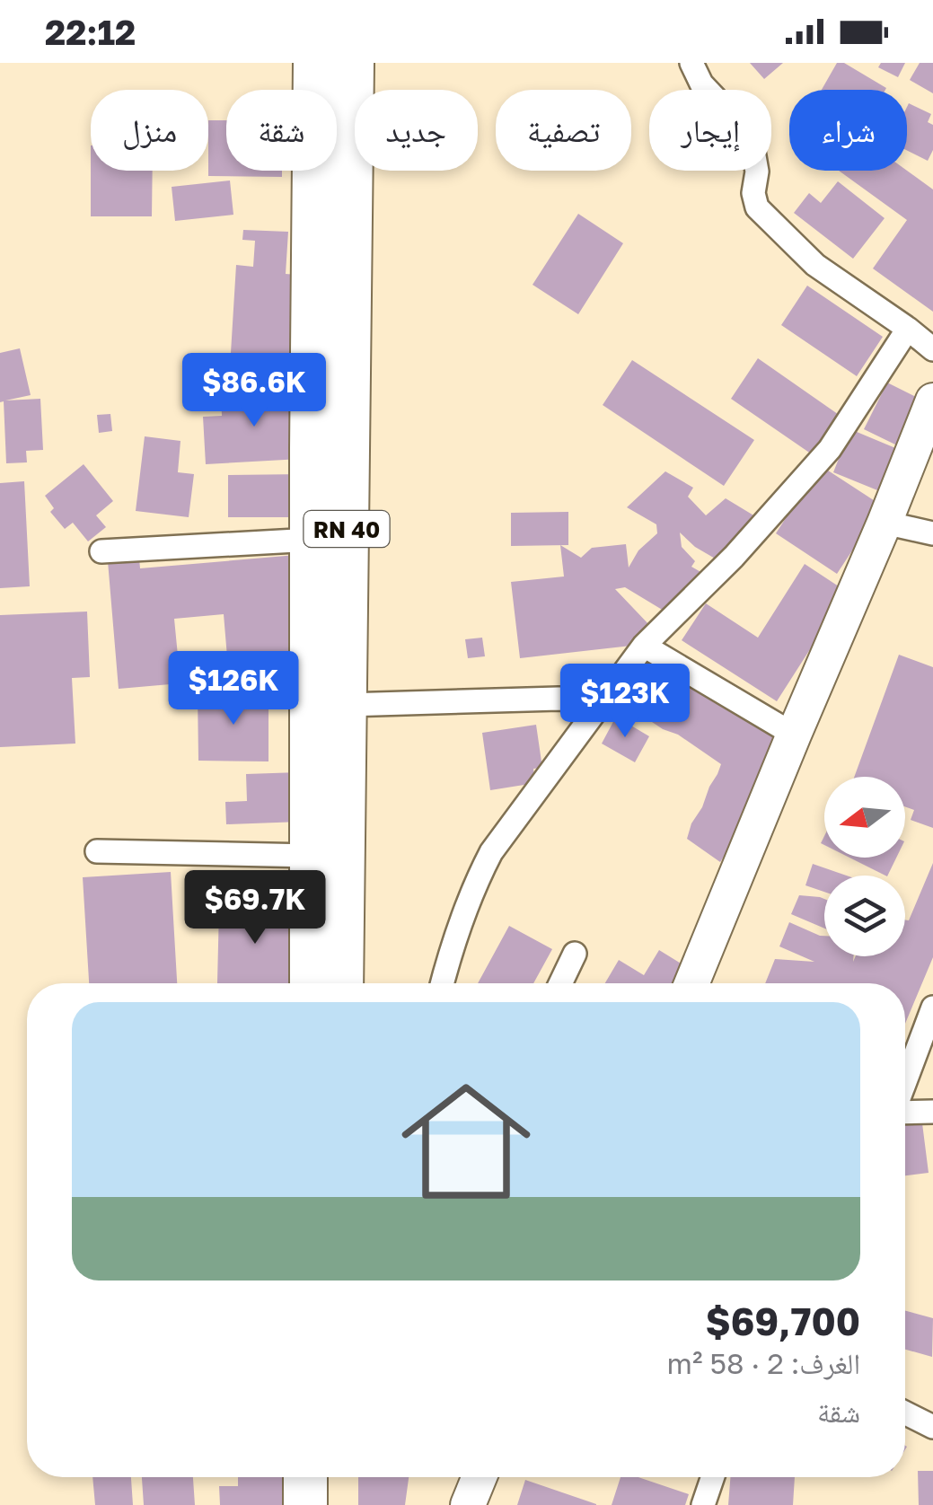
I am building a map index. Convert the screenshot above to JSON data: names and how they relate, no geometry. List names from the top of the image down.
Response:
{
  "streets": {
    "highway": ["RN 40"]
  },
  "north": "left",
  "page": {
    "status": "22:12",
    "chip": [
      "شراء",
      "إيجار",
      "تصفية",
      "جديد",
      "شقة",
      "منزل"
    ],
    "price": [
      "$86.6K",
      "$126K",
      "$123K",
      "$69.7K"
    ],
    "list": [
      {
        "name": "$69,700",
        "note": "الغرف: 2 · 58 m² · شقة"
      }
    ]
  }
}
